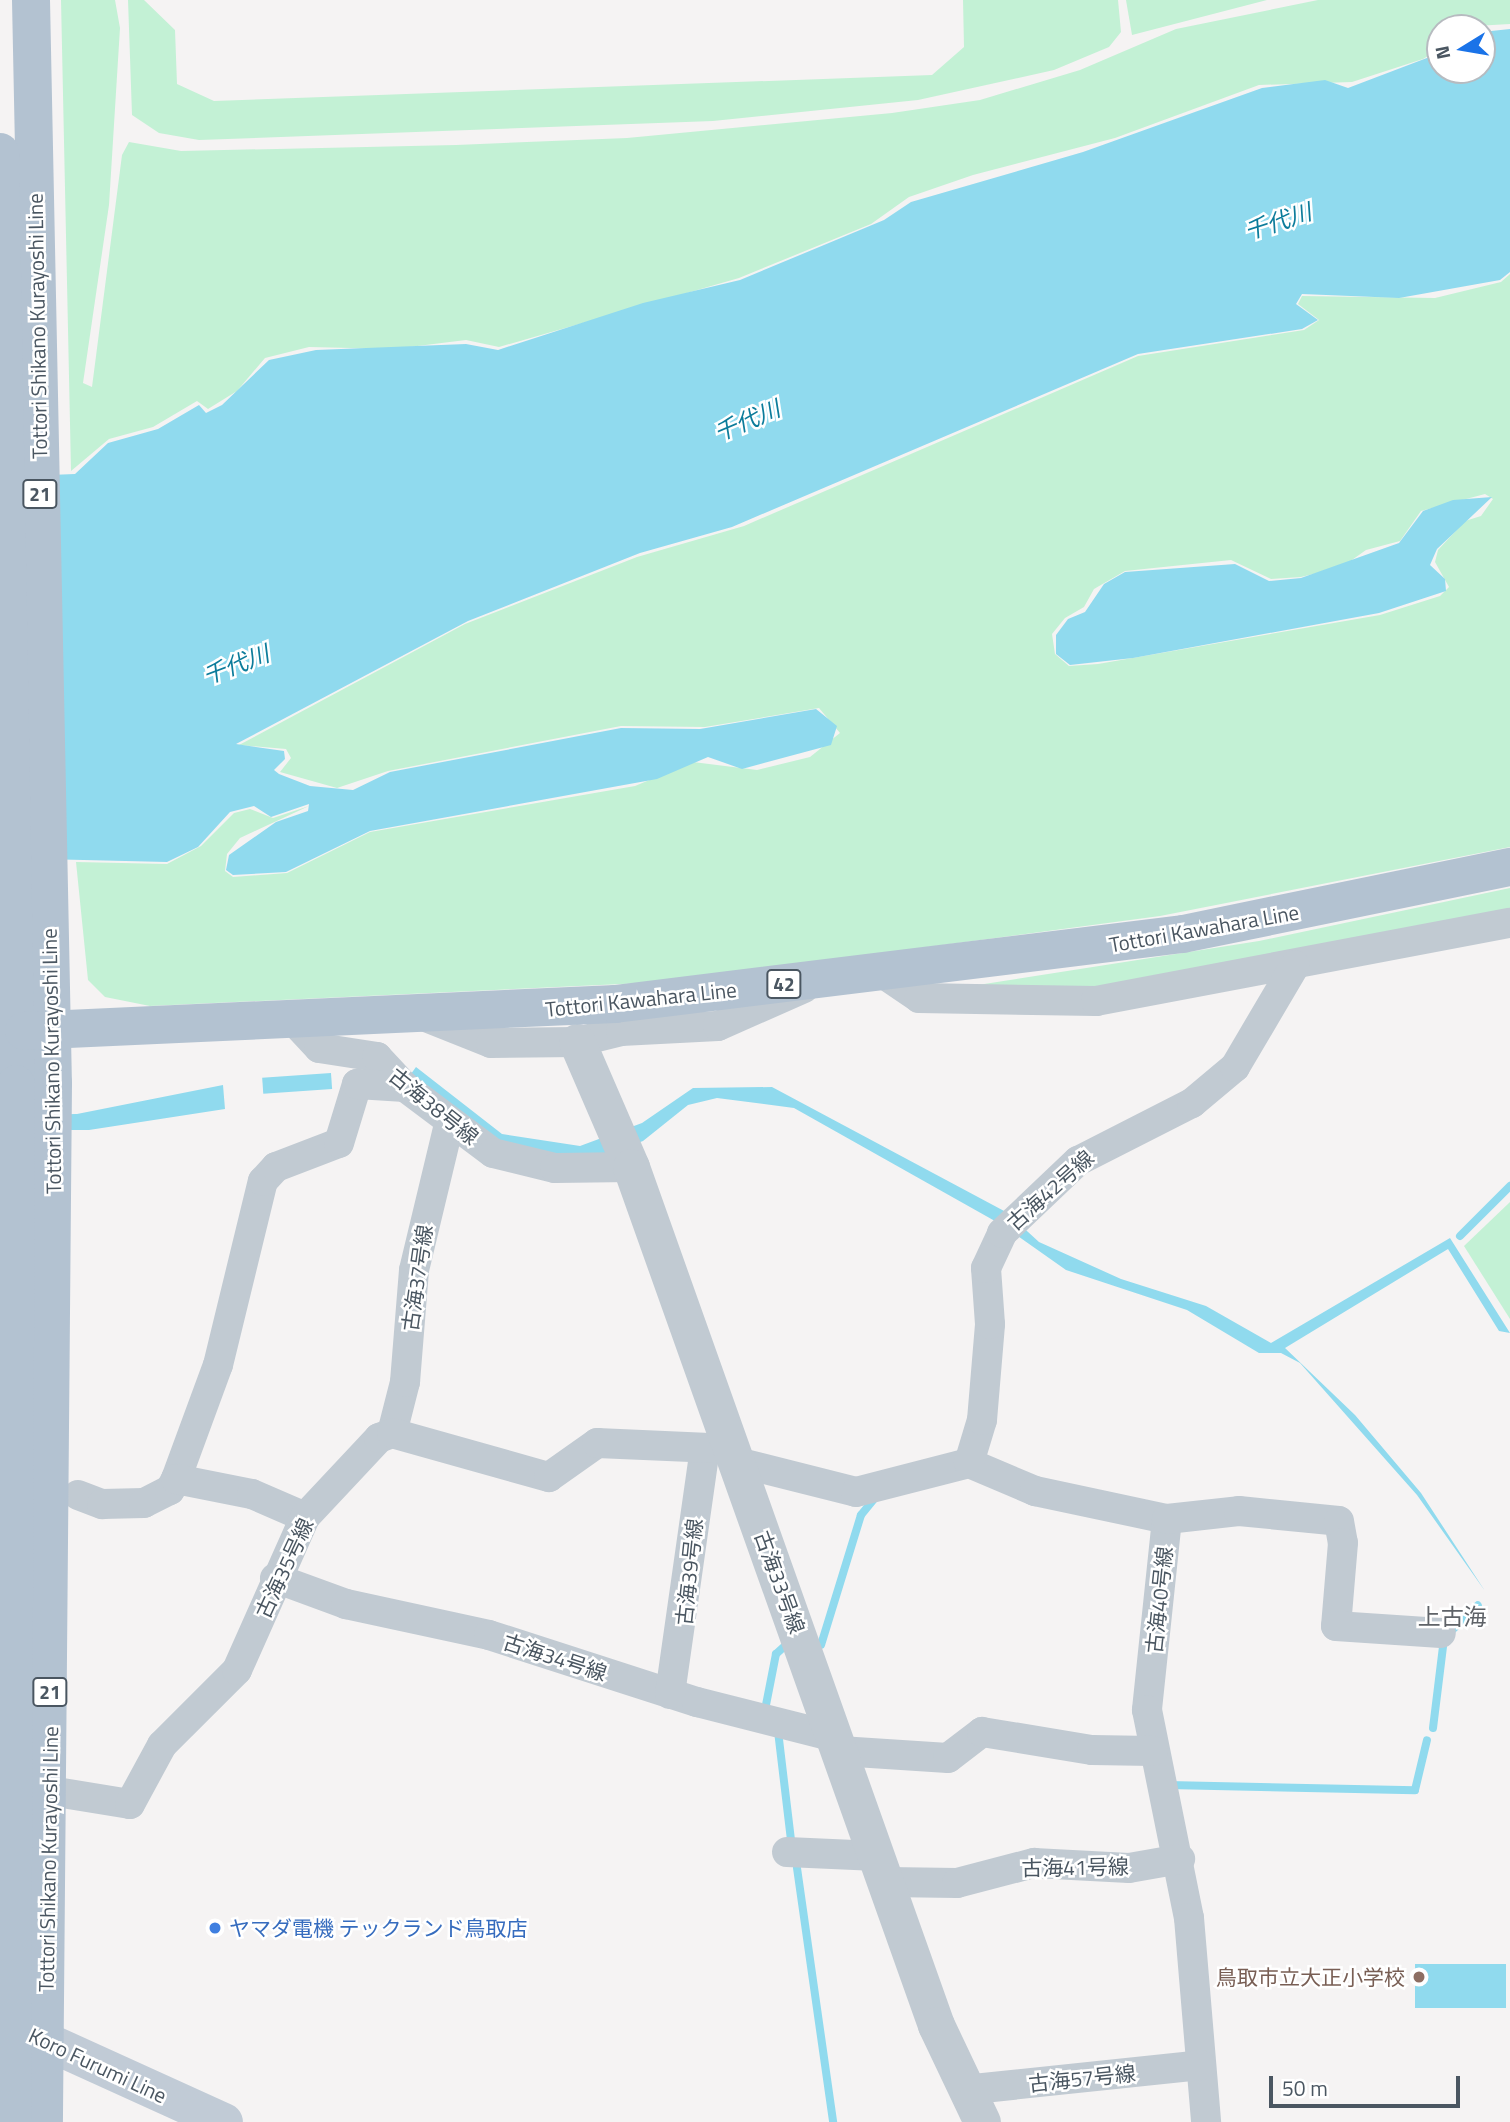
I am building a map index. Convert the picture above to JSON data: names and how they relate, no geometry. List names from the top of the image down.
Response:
{
  "streets": {
    "main road": [
      "Tottori Shikano Kurayoshi Line",
      "21",
      "Tottori Kawahara Line",
      "42",
      "Koro Furumi Line"
    ],
    "street": [
      "古海38号線",
      "古海42号線",
      "古海37号線",
      "古海35号線",
      "古海39号線",
      "古海33号線",
      "古海40号線",
      "古海34号線",
      "古海41号線",
      "古海57号線"
    ]
  },
  "crossings": [
    ["Tottori Shikano Kurayoshi Line", "Tottori Kawahara Line"],
    ["Tottori Shikano Kurayoshi Line", "古海35号線"],
    ["Tottori Shikano Kurayoshi Line", "Koro Furumi Line"],
    ["Tottori Kawahara Line", "古海38号線"],
    ["古海38号線", "古海37号線"],
    ["古海38号線", "古海33号線"],
    ["古海42号線", "古海40号線"],
    ["古海37号線", "古海35号線"],
    ["古海35号線", "古海34号線"],
    ["古海39号線", "古海33号線"],
    ["古海39号線", "古海34号線"],
    ["古海33号線", "古海34号線"],
    ["古海33号線", "古海41号線"],
    ["古海33号線", "古海57号線"],
    ["古海40号線", "古海34号線"],
    ["古海40号線", "古海41号線"],
    ["古海40号線", "古海57号線"]
  ],
  "districts": ["上古海"],
  "water": ["千代川"],
  "places": ["ヤマダ電機 テックランド鳥取店", "鳥取市立大正小学校"],
  "scale_bar": "50 m",
  "north": "left"
}
